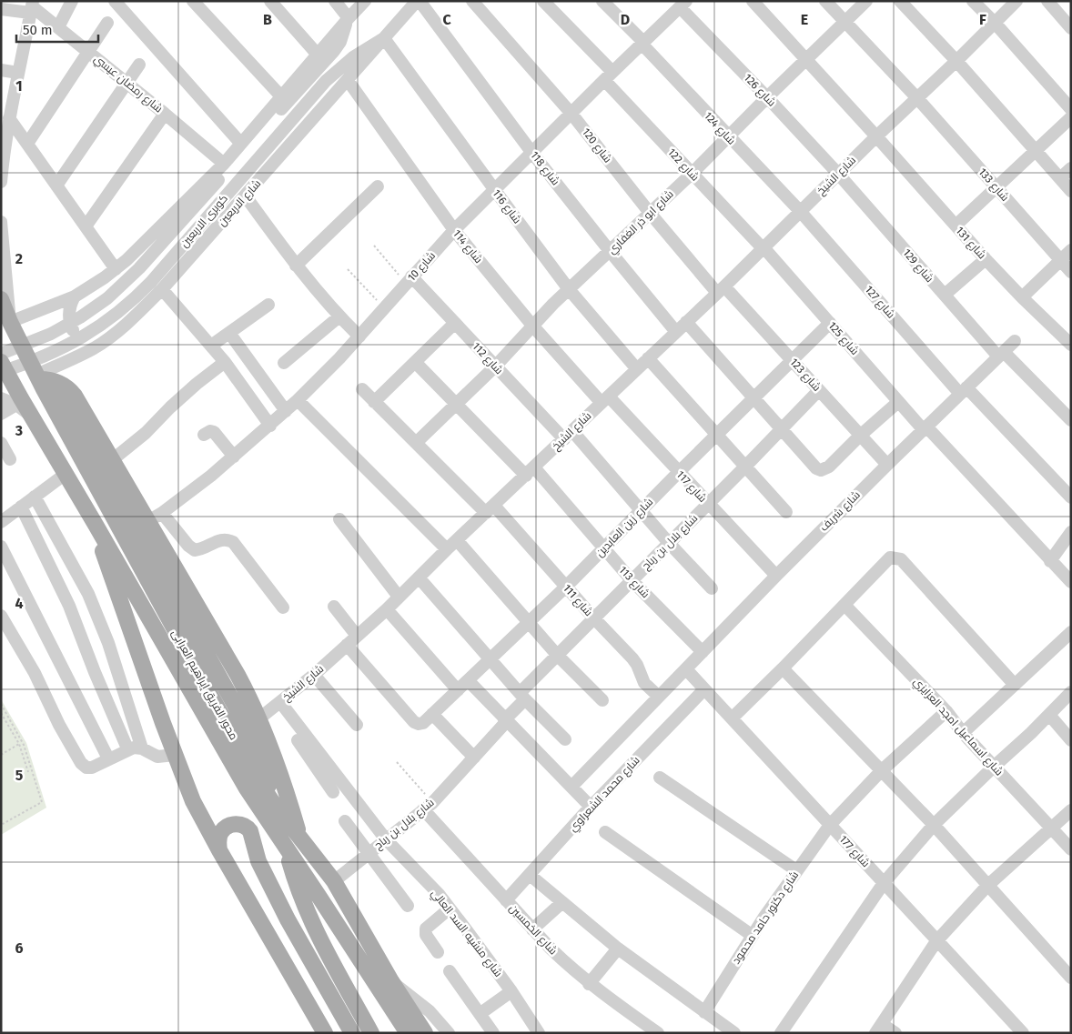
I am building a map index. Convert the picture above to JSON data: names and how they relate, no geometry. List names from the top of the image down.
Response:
{
  "streets": {
    "main road": ["محور الفريق إبراهيم العرابى"],
    "street": [
      "شارع رمضان عيسي",
      "شارع 126",
      "شارع 124",
      "شارع 120",
      "شارع 122",
      "شارع 118",
      "شارع الشيخ",
      "شارع 133",
      "شارع الاربعين",
      "شارع 116",
      "كوبرى الاربعين",
      "شارع ابو ذر الغفاري",
      "شارع 131",
      "شارع 114",
      "شارع 129",
      "شارع 10",
      "شارع 127",
      "شارع 125",
      "شارع 112",
      "شارع 123",
      "شارع 117",
      "شارع شريف",
      "شارع زين العابدين",
      "شارع بلال بن رباح",
      "شارع 113",
      "شارع 111",
      "شارع اسماعيل امجد العزايزي",
      "شارع محمد الشعراوي",
      "شارع 177",
      "شارع دكتور حامد محمود",
      "شارع الخمسين",
      "شارع منشيه السد العالي"
    ]
  },
  "crossings": [
    ["شارع 126", "شارع الشيخ"],
    ["شارع 126", "شارع ابو ذر الغفاري"],
    ["شارع 126", "شارع 129"],
    ["شارع 126", "شارع 10"],
    ["شارع 124", "شارع الشيخ"],
    ["شارع 124", "شارع ابو ذر الغفاري"],
    ["شارع 124", "شارع 10"],
    ["شارع 124", "شارع 127"],
    ["شارع 120", "شارع الشيخ"],
    ["شارع 120", "شارع ابو ذر الغفاري"],
    ["شارع 120", "شارع 10"],
    ["شارع 120", "شارع 123"],
    ["شارع 122", "شارع الشيخ"],
    ["شارع 122", "شارع ابو ذر الغفاري"],
    ["شارع 122", "شارع 10"],
    ["شارع 122", "شارع 125"],
    ["شارع 118", "شارع الشيخ"],
    ["شارع 118", "شارع الاربعين"],
    ["شارع 118", "شارع ابو ذر الغفاري"],
    ["شارع 118", "شارع 10"],
    ["شارع الشيخ", "شارع 133"],
    ["شارع الشيخ", "شارع 116"],
    ["شارع الشيخ", "شارع 131"],
    ["شارع الشيخ", "شارع 114"],
    ["شارع الشيخ", "شارع 129"],
    ["شارع الشيخ", "شارع 127"],
    ["شارع الشيخ", "شارع 125"],
    ["شارع الشيخ", "شارع 112"],
    ["شارع الشيخ", "شارع 123"],
    ["شارع الشيخ", "شارع 117"],
    ["شارع الشيخ", "شارع زين العابدين"],
    ["شارع الشيخ", "شارع 113"],
    ["شارع الشيخ", "شارع 111"],
    ["شارع 133", "شارع ابو ذر الغفاري"],
    ["شارع الاربعين", "شارع 116"],
    ["شارع الاربعين", "كوبرى الاربعين"],
    ["شارع الاربعين", "شارع 114"],
    ["شارع الاربعين", "محور الفريق إبراهيم العرابى"],
    ["شارع 116", "كوبرى الاربعين"],
    ["شارع 116", "شارع ابو ذر الغفاري"],
    ["شارع 116", "شارع 10"],
    ["شارع ابو ذر الغفاري", "شارع 131"],
    ["شارع ابو ذر الغفاري", "شارع 114"],
    ["شارع ابو ذر الغفاري", "شارع 112"],
    ["شارع ابو ذر الغفاري", "شارع 113"],
    ["شارع ابو ذر الغفاري", "شارع 111"],
    ["شارع 114", "شارع 10"],
    ["شارع 114", "شارع 117"],
    ["شارع 129", "شارع شريف"],
    ["شارع 10", "شارع 112"],
    ["شارع 127", "شارع شريف"],
    ["شارع 125", "شارع شريف"],
    ["شارع 125", "شارع زين العابدين"],
    ["شارع 112", "شارع زين العابدين"],
    ["شارع 112", "شارع بلال بن رباح"],
    ["شارع 123", "شارع شريف"],
    ["شارع 123", "شارع زين العابدين"],
    ["شارع 123", "شارع بلال بن رباح"],
    ["شارع 117", "شارع شريف"],
    ["شارع 117", "شارع زين العابدين"],
    ["شارع 117", "شارع بلال بن رباح"],
    ["شارع شريف", "شارع 113"],
    ["شارع شريف", "شارع 111"],
    ["شارع شريف", "شارع 177"],
    ["شارع زين العابدين", "شارع 113"],
    ["شارع زين العابدين", "شارع 111"],
    ["شارع بلال بن رباح", "شارع 113"],
    ["شارع بلال بن رباح", "شارع 111"],
    ["شارع بلال بن رباح", "محور الفريق إبراهيم العرابى"],
    ["شارع بلال بن رباح", "شارع الخمسين"],
    ["شارع بلال بن رباح", "شارع منشيه السد العالي"],
    ["شارع اسماعيل امجد العزايزي", "شارع دكتور حامد محمود"],
    ["شارع محمد الشعراوي", "شارع 177"],
    ["شارع محمد الشعراوي", "شارع الخمسين"],
    ["شارع 177", "شارع دكتور حامد محمود"]
  ],
  "scale_bar": "50 m",
  "grid": {
    "columns": [
      "B",
      "C",
      "D",
      "E",
      "F"
    ],
    "rows": [
      "1",
      "2",
      "3",
      "4",
      "5",
      "6"
    ]
  }
}
